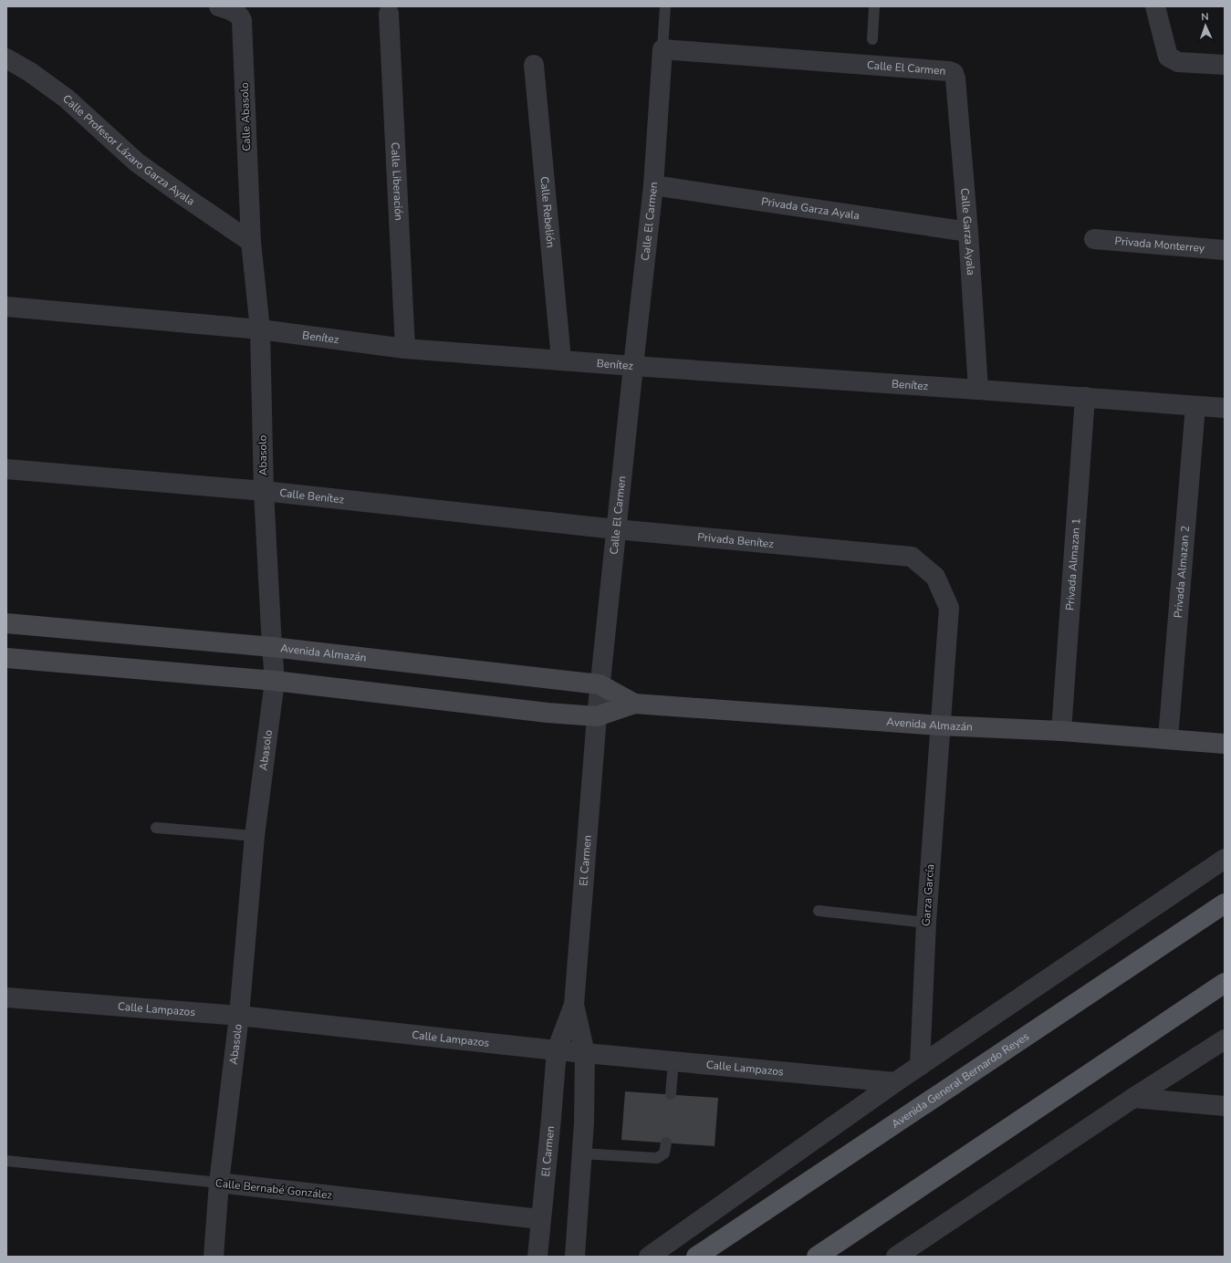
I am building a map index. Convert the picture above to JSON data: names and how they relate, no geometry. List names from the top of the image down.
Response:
{
  "streets": {
    "main road": ["Avenida Almazán", "Avenida General Bernardo Reyes"],
    "street": [
      "Calle El Carmen",
      "Calle Abasolo",
      "Calle Profesor Lázaro Garza Ayala",
      "Calle Liberación",
      "Privada Garza Ayala",
      "Calle Rebelión",
      "Calle Garza Ayala",
      "Privada Monterrey",
      "Benítez",
      "Abasolo",
      "Calle Benítez",
      "Privada Benítez",
      "Privada Almazan 1",
      "Privada Almazan 2",
      "El Carmen",
      "Garza García",
      "Calle Lampazos",
      "Calle Bernabé González"
    ]
  },
  "crossings": [
    ["Calle El Carmen", "Privada Garza Ayala"],
    ["Calle El Carmen", "Calle Garza Ayala"],
    ["Calle El Carmen", "Benítez"],
    ["Calle El Carmen", "Calle Benítez"],
    ["Calle El Carmen", "Privada Benítez"],
    ["Calle El Carmen", "Avenida Almazán"],
    ["Calle El Carmen", "El Carmen"],
    ["Calle Abasolo", "Calle Profesor Lázaro Garza Ayala"],
    ["Calle Abasolo", "Abasolo"],
    ["Calle Profesor Lázaro Garza Ayala", "Abasolo"],
    ["Calle Liberación", "Benítez"],
    ["Privada Garza Ayala", "Calle Garza Ayala"],
    ["Calle Rebelión", "Benítez"],
    ["Calle Garza Ayala", "Benítez"],
    ["Benítez", "Abasolo"],
    ["Benítez", "Privada Almazan 1"],
    ["Benítez", "Privada Almazan 2"],
    ["Abasolo", "Calle Benítez"],
    ["Abasolo", "Avenida Almazán"],
    ["Abasolo", "Calle Lampazos"],
    ["Abasolo", "Calle Bernabé González"],
    ["Calle Benítez", "Privada Benítez"],
    ["Privada Benítez", "Avenida Almazán"],
    ["Privada Benítez", "Garza García"],
    ["Privada Almazan 1", "Avenida Almazán"],
    ["Privada Almazan 2", "Avenida Almazán"],
    ["Avenida Almazán", "El Carmen"],
    ["Avenida Almazán", "Garza García"],
    ["El Carmen", "Calle Lampazos"],
    ["El Carmen", "Calle Bernabé González"]
  ],
  "north": "top"
}
